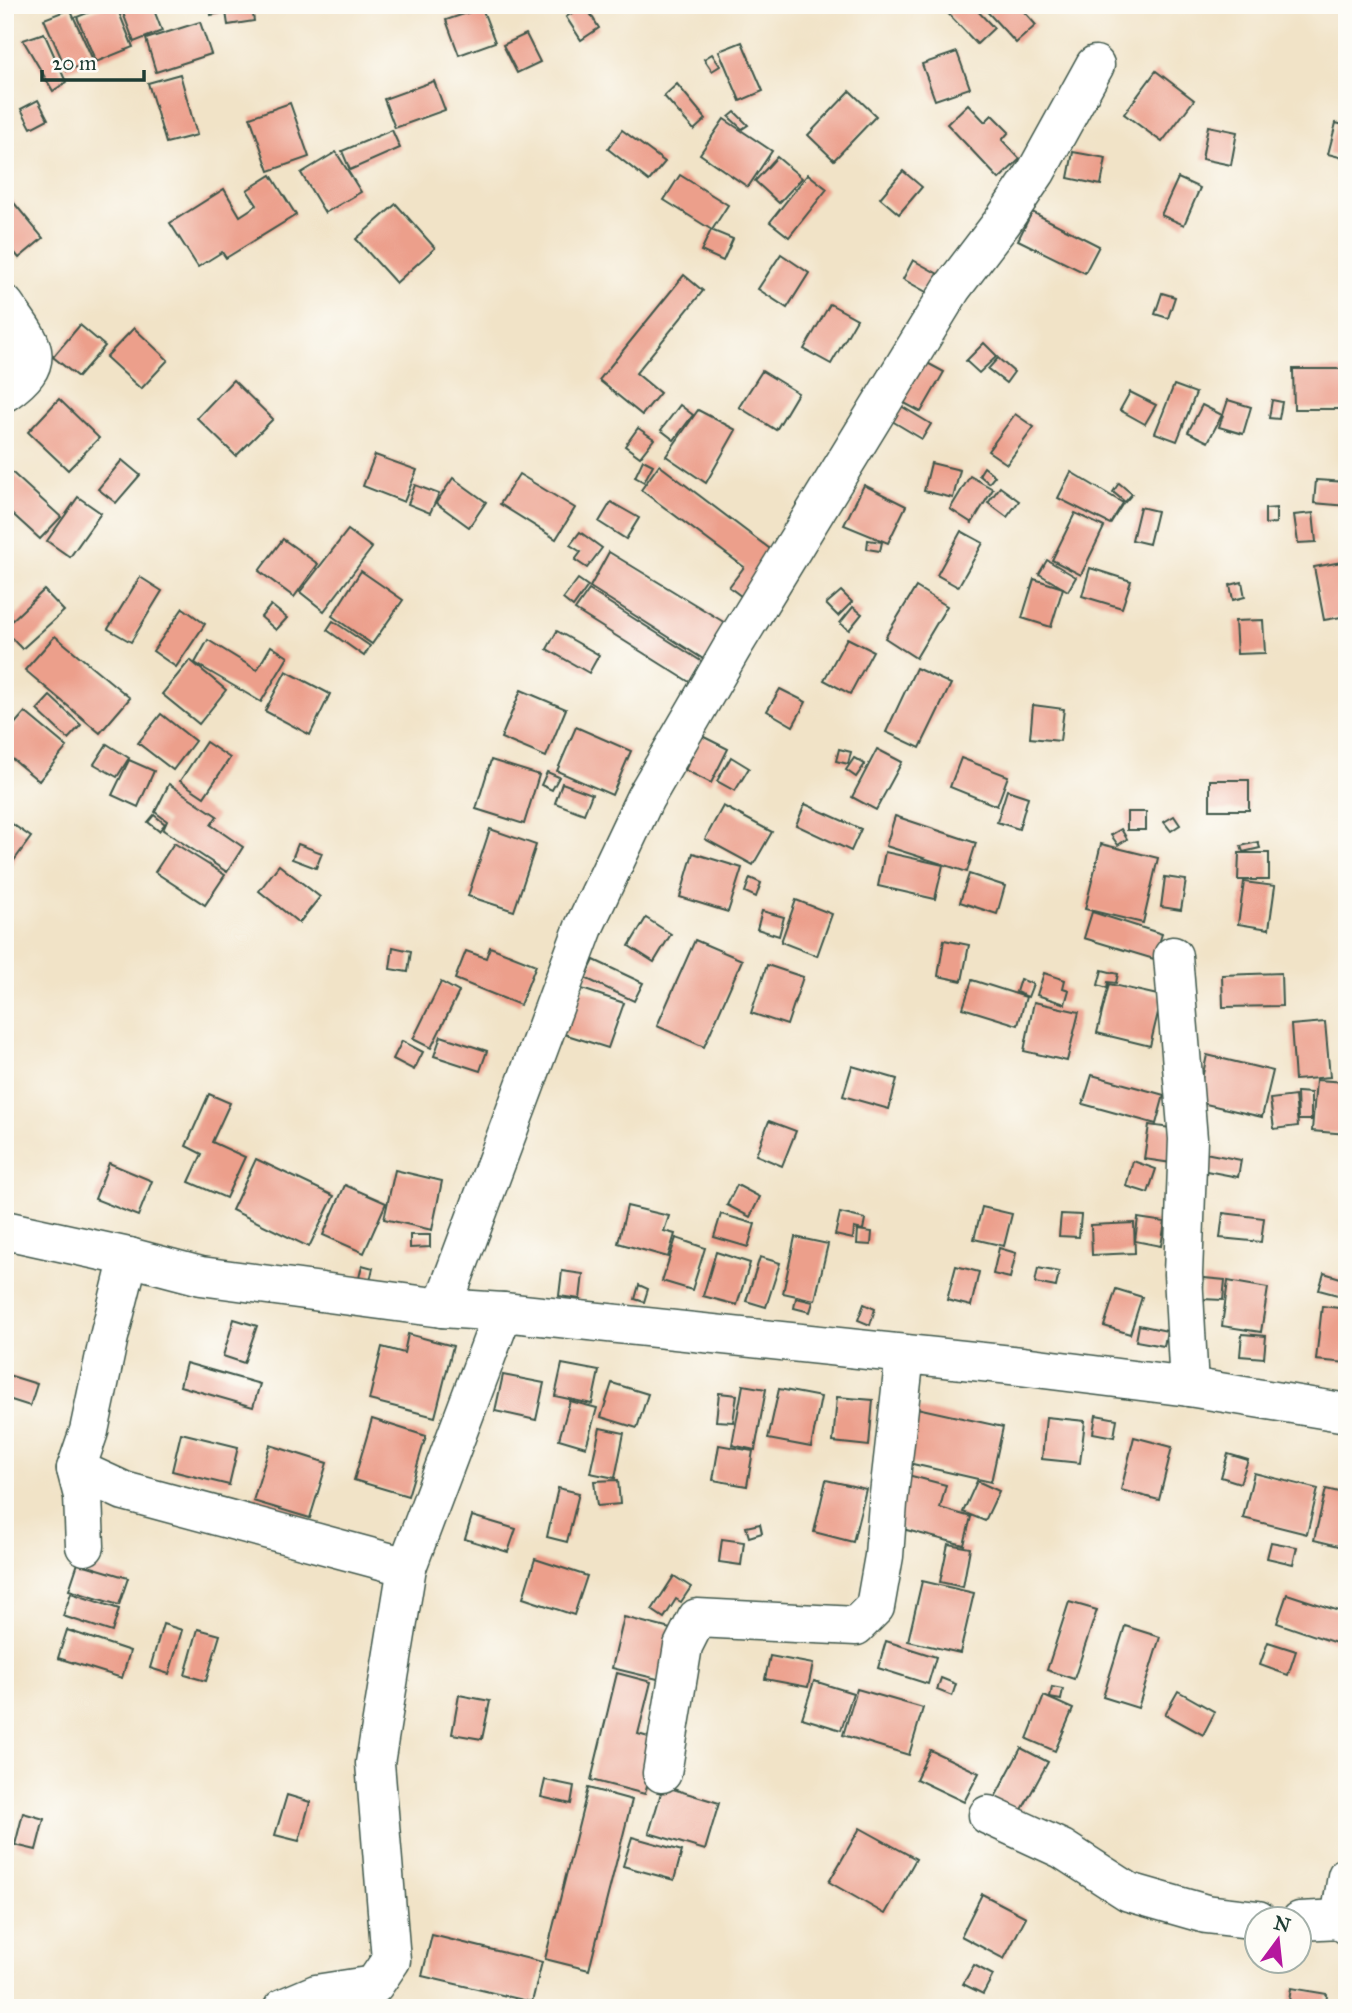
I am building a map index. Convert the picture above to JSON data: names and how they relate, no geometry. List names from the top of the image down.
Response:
{
  "scale_bar": "20 m",
  "north": "top"
}
